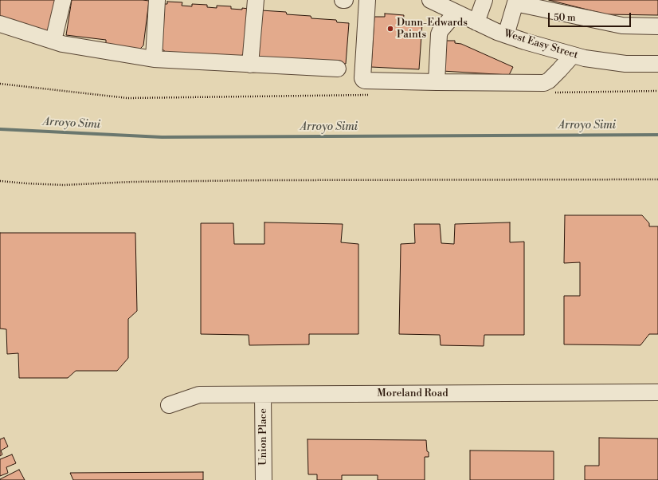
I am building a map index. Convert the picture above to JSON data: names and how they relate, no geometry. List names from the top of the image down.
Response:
{
  "streets": {
    "street": ["West Easy Street", "Moreland Road", "Union Place"]
  },
  "crossings": [
    ["Moreland Road", "Union Place"]
  ],
  "water": ["Arroyo Simi"],
  "places": ["Dunn-Edwards Paints"],
  "scale_bar": "50 m"
}
